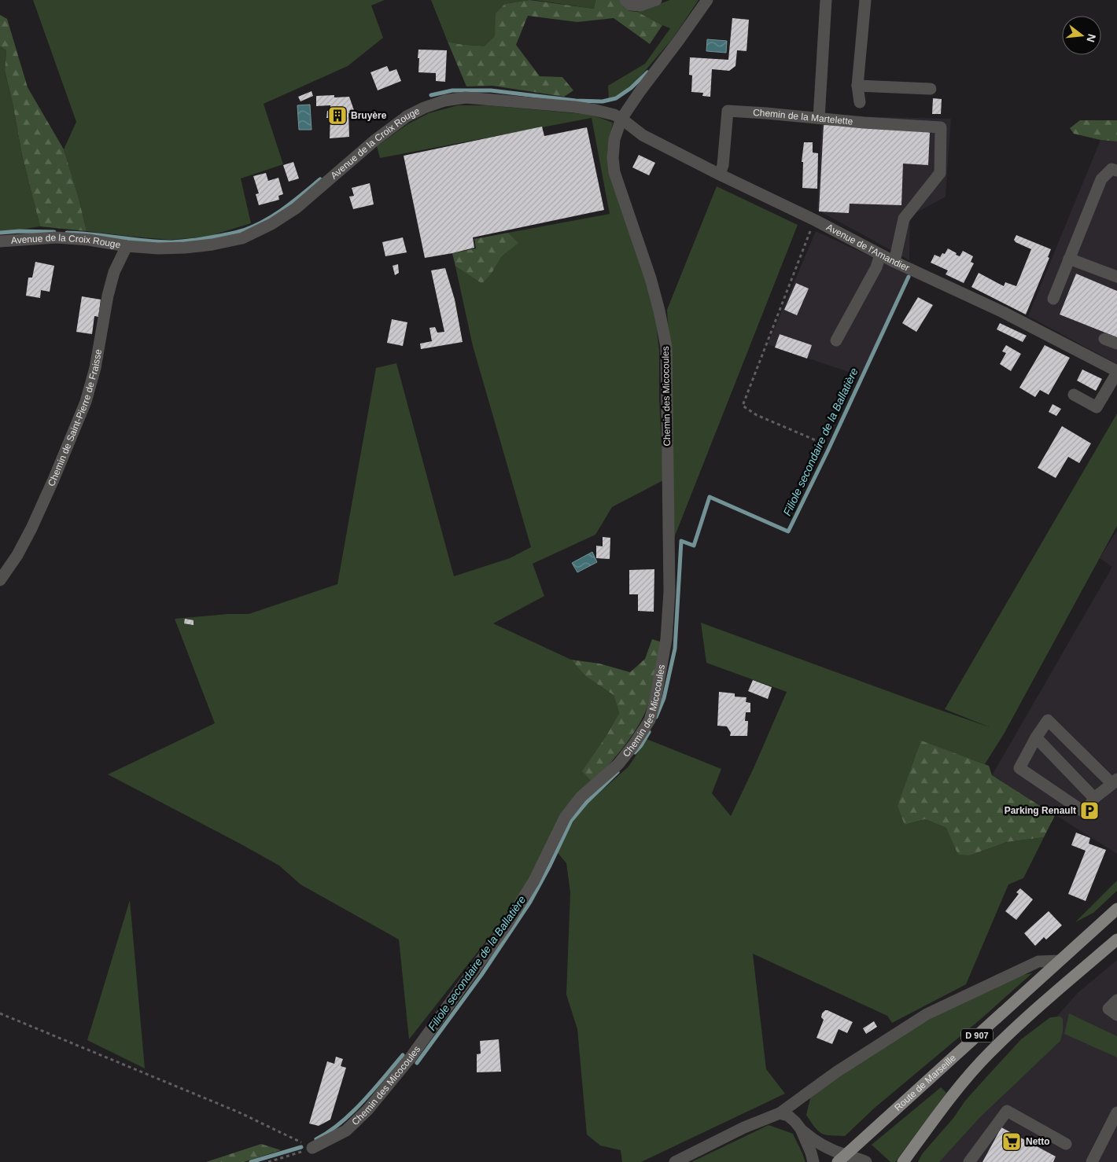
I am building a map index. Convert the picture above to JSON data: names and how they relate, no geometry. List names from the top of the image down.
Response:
{
  "streets": {
    "main road": ["D 907", "Route de Marseille"],
    "street": [
      "Chemin de la Martelette",
      "Avenue de la Croix Rouge",
      "Avenue de l'Amandier",
      "Chemin des Micocoules",
      "Chemin de Saint-Pierre de Fraisse"
    ]
  },
  "crossings": [
    ["Chemin de la Martelette", "Avenue de l'Amandier"],
    ["Avenue de la Croix Rouge", "Avenue de l'Amandier"],
    ["Avenue de la Croix Rouge", "Chemin des Micocoules"],
    ["Avenue de la Croix Rouge", "Chemin de Saint-Pierre de Fraisse"],
    ["Avenue de l'Amandier", "Chemin des Micocoules"]
  ],
  "water": ["Filiole secondaire de la Ballatière"],
  "places": {
    "building": ["Bruyère"],
    "parking": ["Parking Renault"],
    "supermarket": ["Netto"]
  },
  "north": "right"
}
